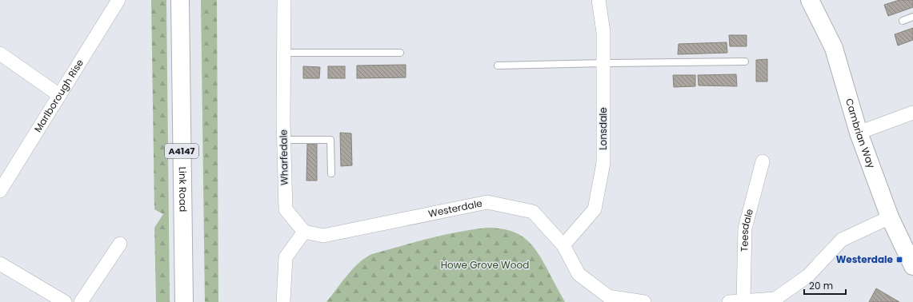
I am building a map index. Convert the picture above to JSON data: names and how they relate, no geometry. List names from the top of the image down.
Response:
{
  "streets": {
    "main road": ["Cambrian Way", "A4147", "Link Road"],
    "street": [
      "Marlborough Rise",
      "Lonsdale",
      "Wharfedale",
      "Westerdale",
      "Teesdale"
    ]
  },
  "crossings": [
    ["Lonsdale", "Westerdale"],
    ["Wharfedale", "Westerdale"]
  ],
  "parks": ["Howe Grove Wood"],
  "places": {
    "transit": ["Westerdale"]
  },
  "scale_bar": "20 m"
}
